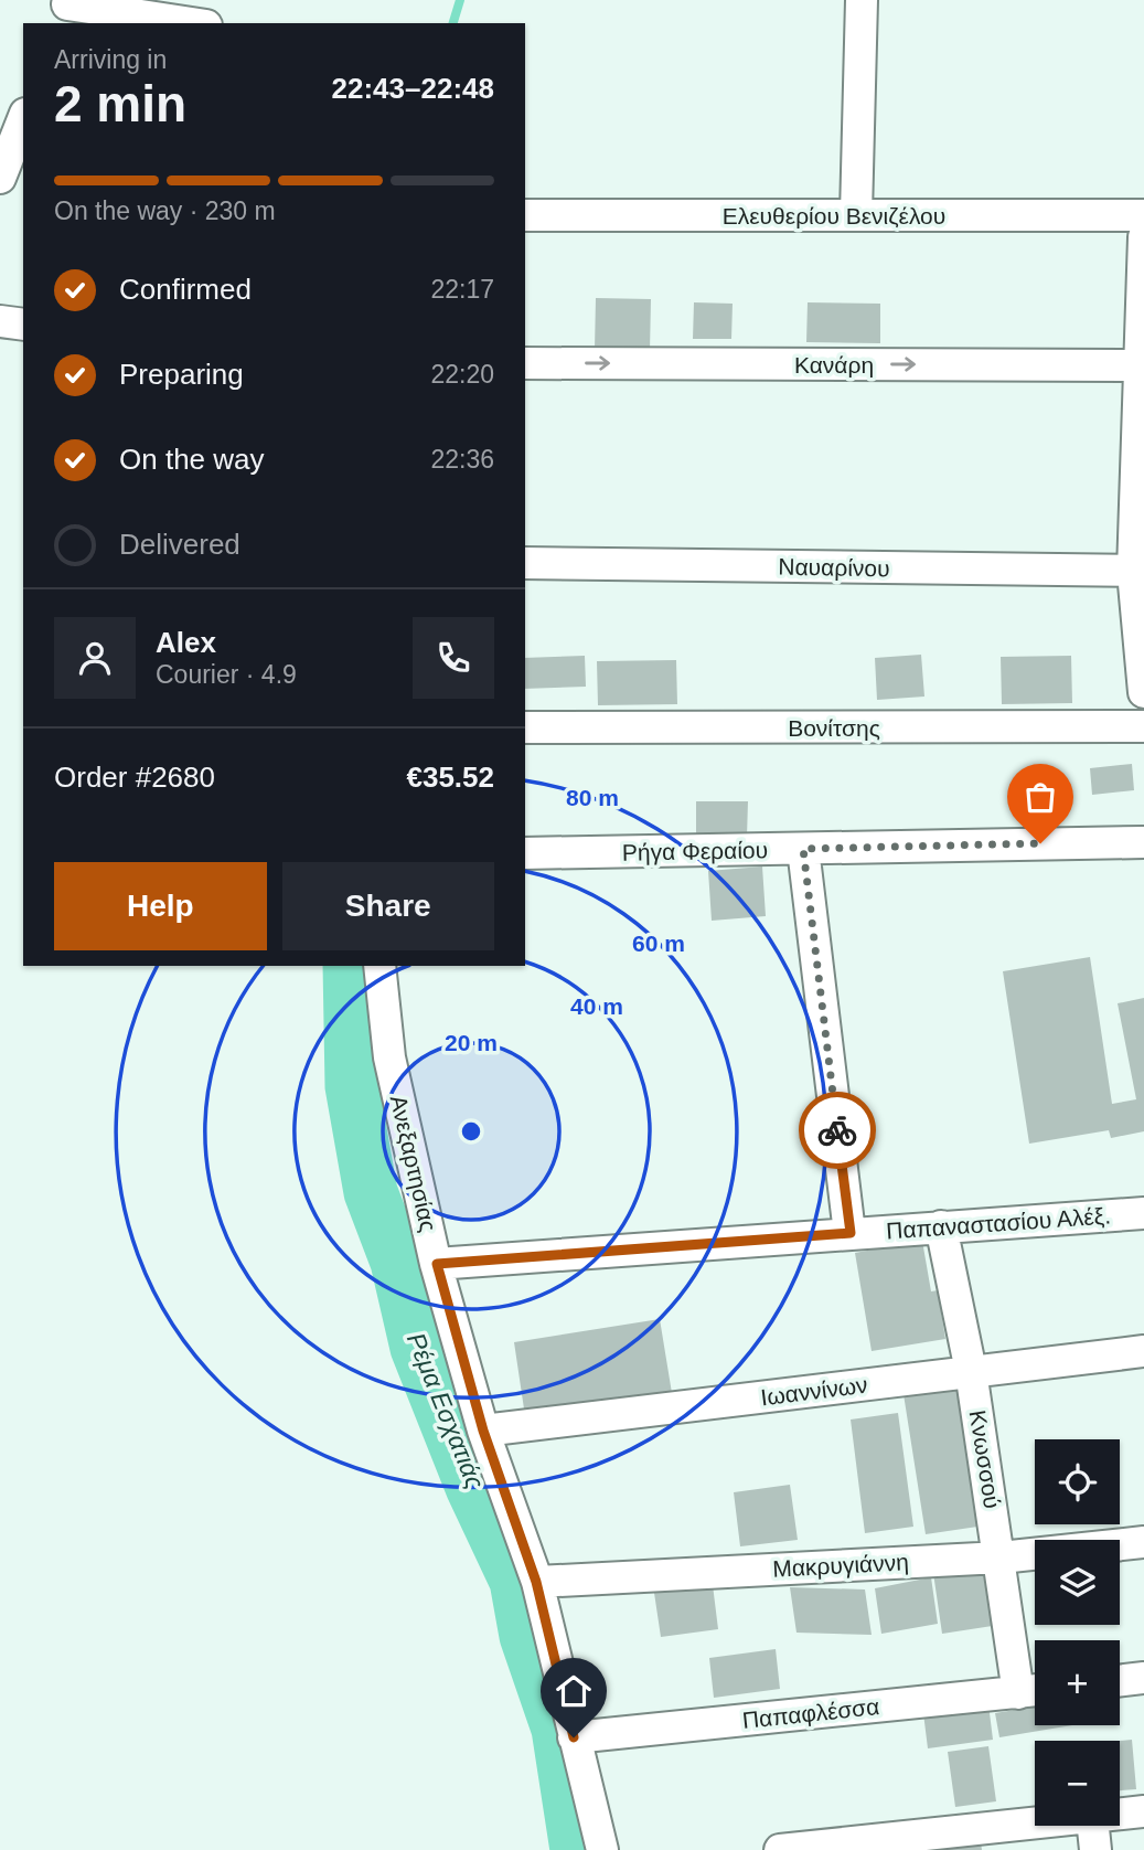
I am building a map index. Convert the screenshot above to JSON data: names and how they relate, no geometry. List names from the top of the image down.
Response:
{
  "streets": {
    "street": [
      "Ελευθερίου Βενιζέλου",
      "Κανάρη",
      "Ναυαρίνου",
      "Βονίτσης",
      "Ρήγα Φεραίου",
      "Ανεξαρτησίας",
      "Παπαναστασίου Αλέξ.",
      "Ιωαννίνων",
      "Κνωσσού",
      "Μακρυγιάννη",
      "Παπαφλέσσα"
    ]
  },
  "crossings": [
    ["Ανεξαρτησίας", "Παπαναστασίου Αλέξ."],
    ["Ανεξαρτησίας", "Ιωαννίνων"],
    ["Ανεξαρτησίας", "Μακρυγιάννη"],
    ["Ανεξαρτησίας", "Παπαφλέσσα"],
    ["Παπαναστασίου Αλέξ.", "Κνωσσού"],
    ["Ιωαννίνων", "Κνωσσού"],
    ["Κνωσσού", "Μακρυγιάννη"],
    ["Κνωσσού", "Παπαφλέσσα"]
  ],
  "one_way": ["Κανάρη"],
  "water": ["Ρέμα Εσχατιάς"],
  "page": {
    "heading": ["2 min", "Arriving in", "22:43–22:48"],
    "panel": [
      "Alex",
      "Courier · 4.9",
      "Order #2680",
      "€35.52"
    ],
    "bar": "On the way · 230 m",
    "list": [
      ["Confirmed", "22:17"],
      ["Preparing", "22:20"],
      ["On the way", "22:36"],
      "Delivered"
    ],
    "buttons": ["Help", "Share"],
    "map_buttons": ["+", "−"]
  },
  "rings": [
    "80 m",
    "60 m",
    "40 m",
    "20 m"
  ]
}
